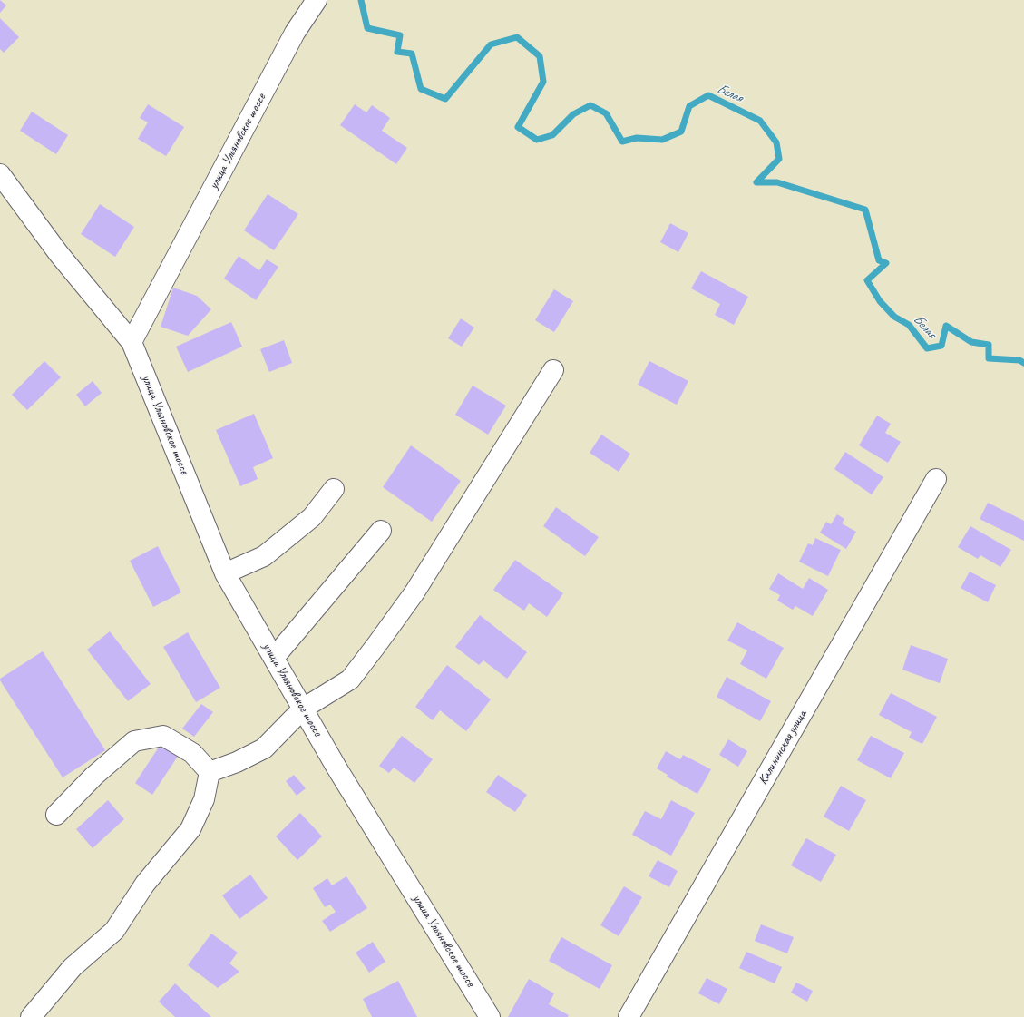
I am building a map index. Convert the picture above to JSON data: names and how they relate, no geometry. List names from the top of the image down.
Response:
{
  "streets": {
    "street": ["улица Ульяновское шоссе", "Калининская улица"]
  },
  "water": ["Белая"]
}
